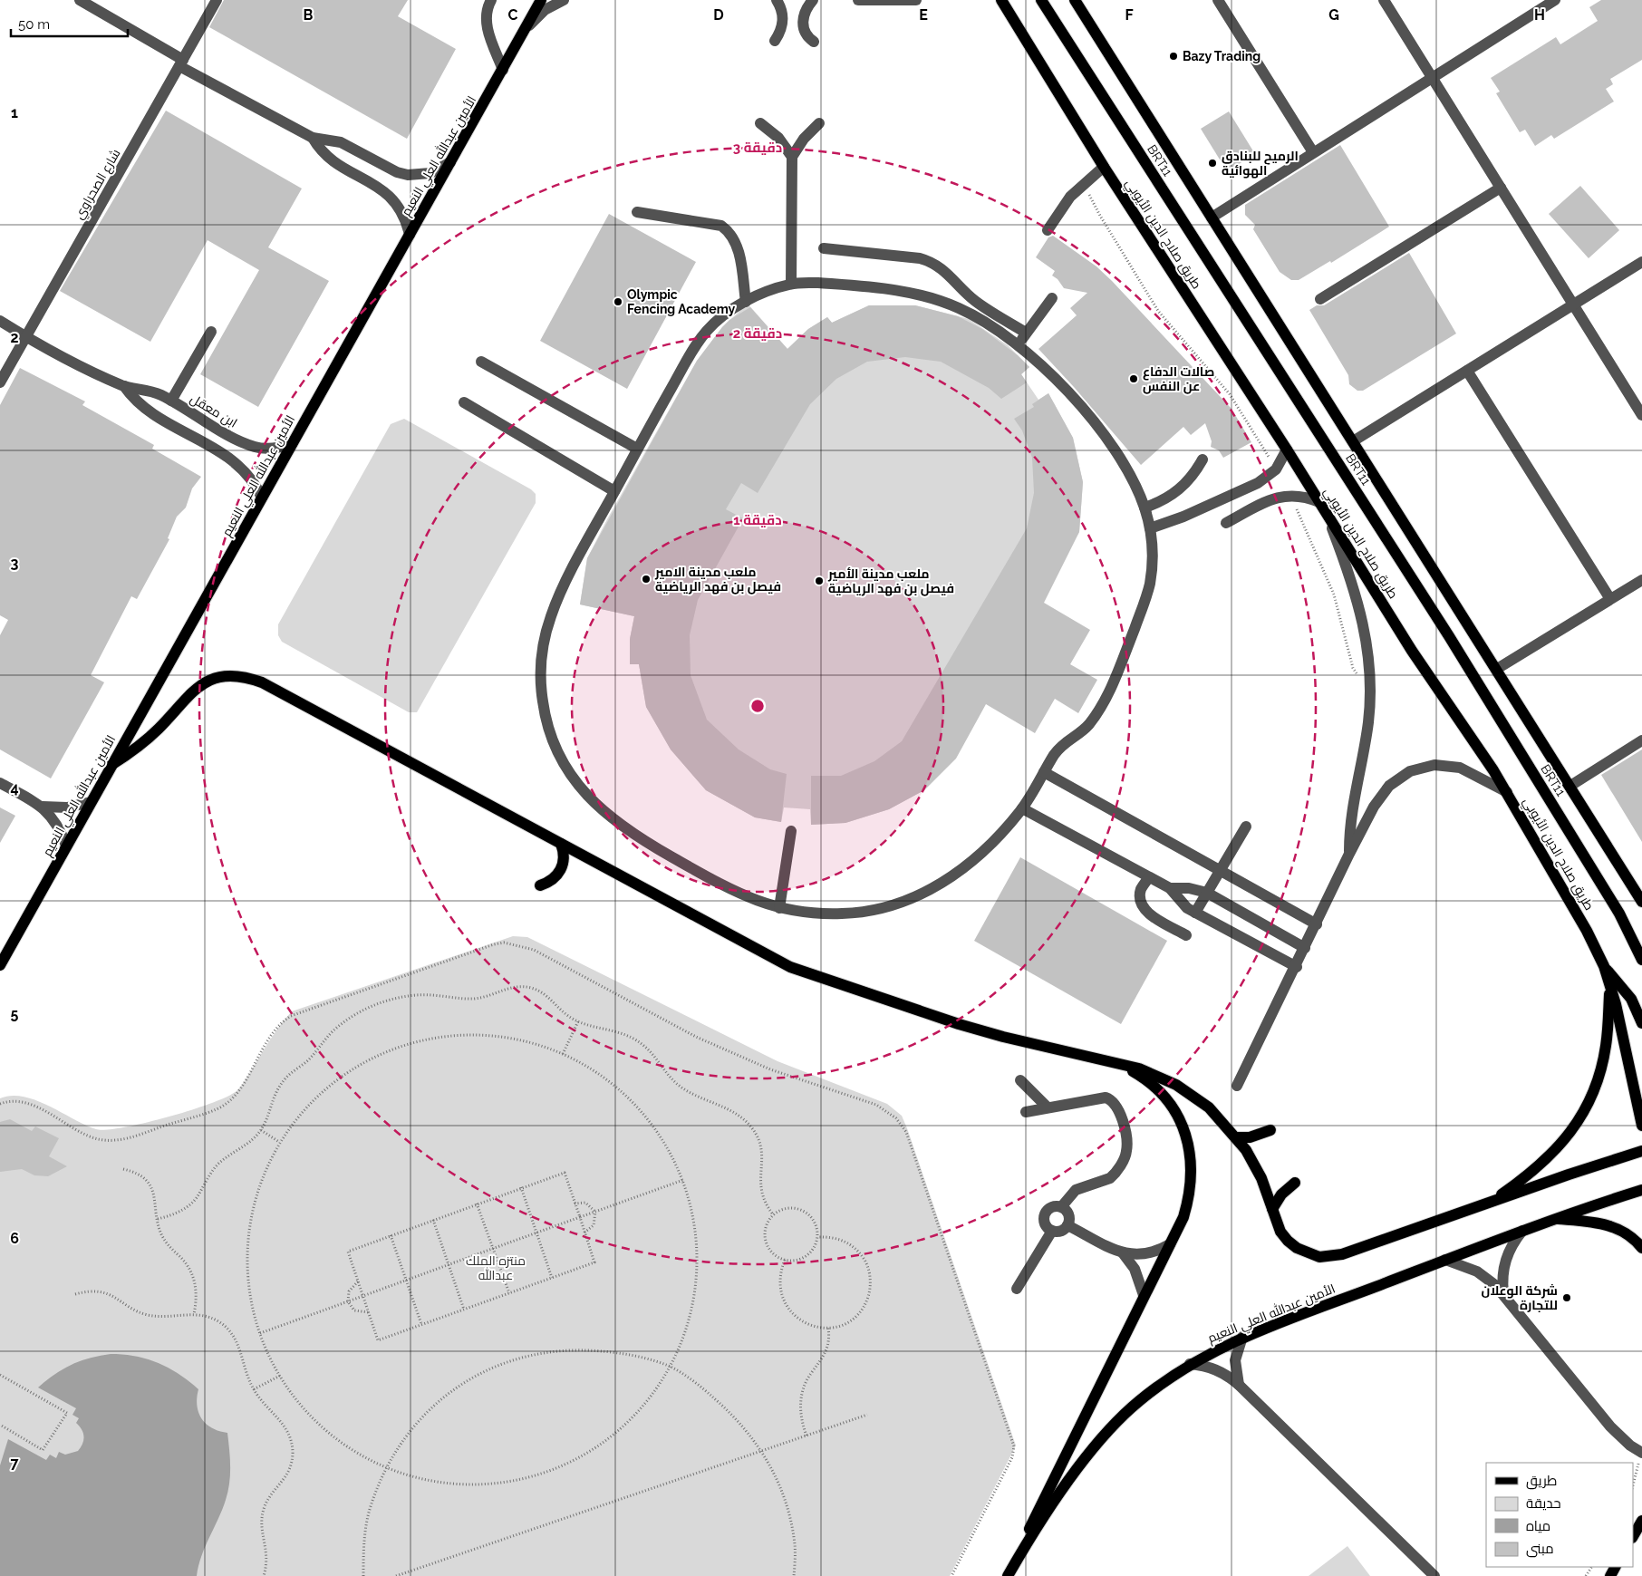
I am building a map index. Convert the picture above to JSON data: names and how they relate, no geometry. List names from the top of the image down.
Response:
{
  "streets": {
    "main road": ["الأمين عبدالله العلي النعيم", "BRT11", "طريق صلاح الدين الأيوبي"],
    "street": ["شارع الصحراوي", "ابن معقل"]
  },
  "crossings": [
    ["الأمين عبدالله العلي النعيم", "ابن معقل"],
    ["شارع الصحراوي", "ابن معقل"]
  ],
  "parks": ["منتزه الملك عبدالله"],
  "places": [
    "Bazy Trading",
    "الرميح للبنادق الهوائية",
    "Olympic Fencing Academy",
    "صالات الدفاع عن النفس",
    "ملعب مدينة الامير فيصل بن فهد الرياضية",
    "ملعب مدينة الأمير فيصل بن فهد الرياضية",
    "شركة الوعلان للتجارة"
  ],
  "legend": [
    "طريق",
    "حديقة",
    "مياه",
    "مبنى"
  ],
  "scale_bar": "50 m",
  "grid": {
    "columns": [
      "B",
      "C",
      "D",
      "E",
      "F",
      "G",
      "H"
    ],
    "rows": [
      "1",
      "2",
      "3",
      "4",
      "5",
      "6",
      "7"
    ]
  },
  "rings": ["3 دقيقة", "2 دقيقة", "1 دقيقة"]
}
